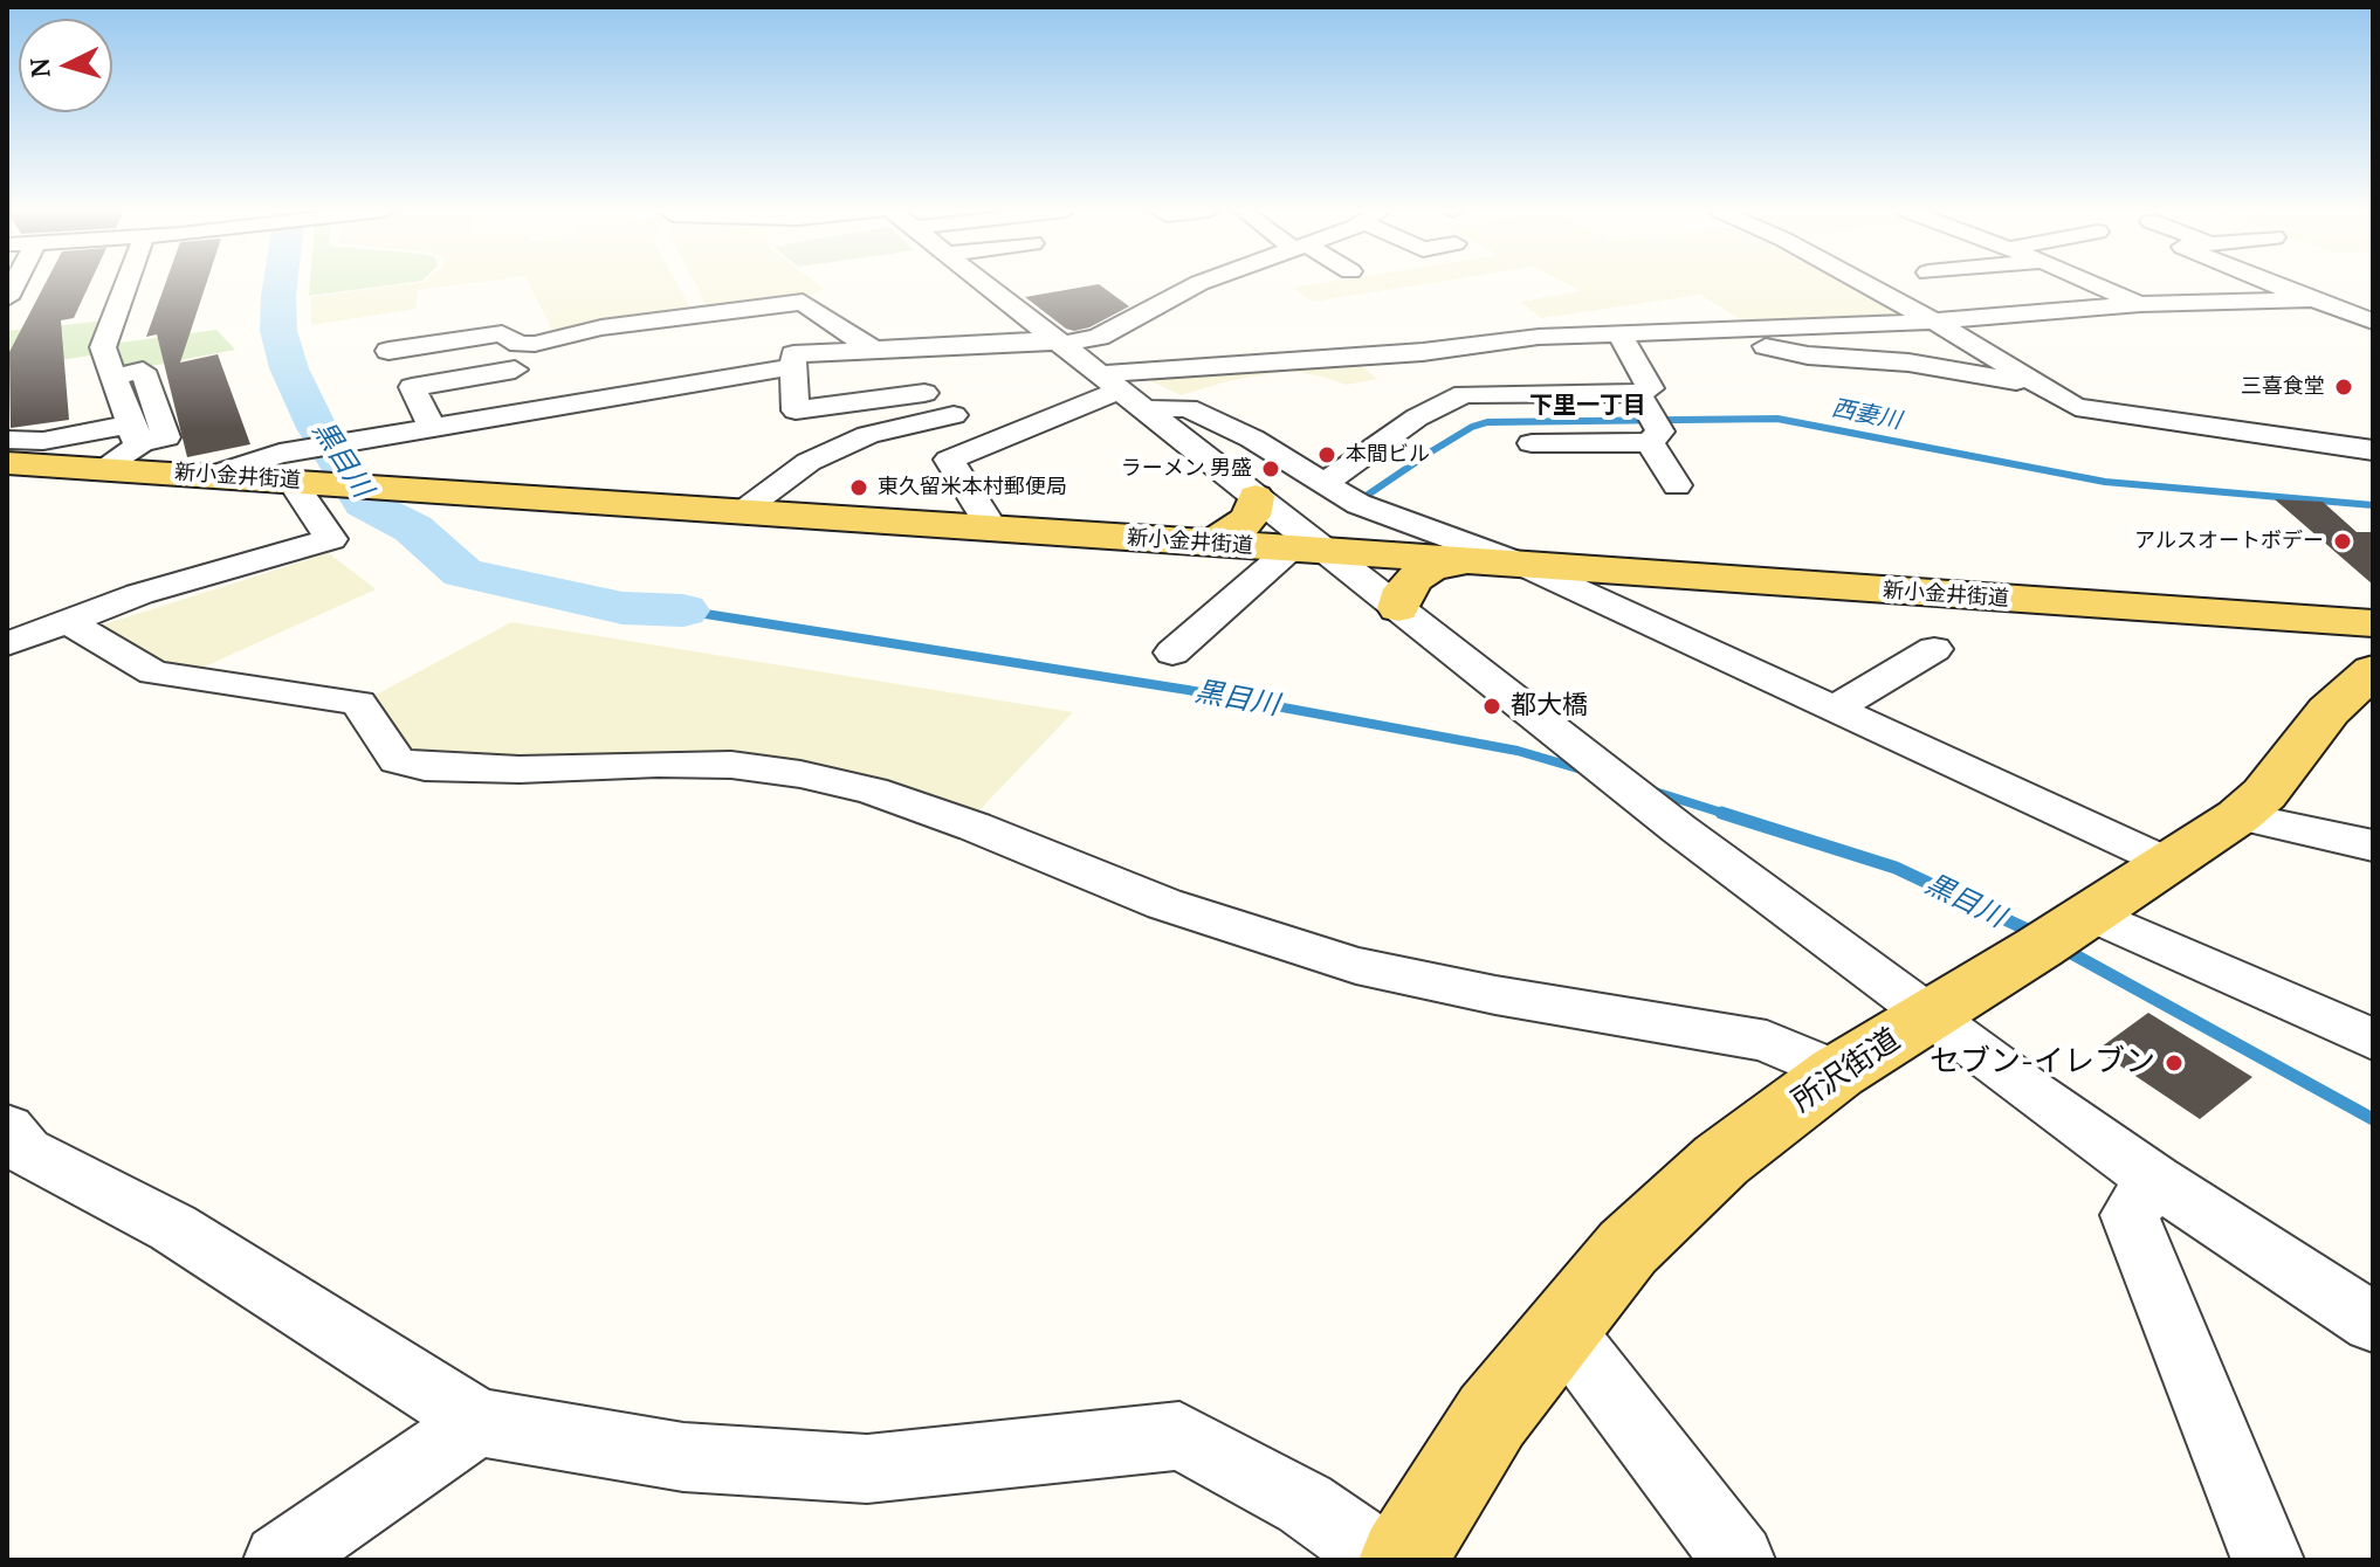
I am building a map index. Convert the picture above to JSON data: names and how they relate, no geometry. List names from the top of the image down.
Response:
{
  "streets": {
    "main road": ["新小金井街道", "所沢街道"]
  },
  "districts": ["下里一丁目"],
  "water": ["西妻川", "黒目川"],
  "places": [
    "三喜食堂",
    "本間ビル",
    "ラーメン 男盛",
    "東久留米本村郵便局",
    "アルスオートボデー",
    "都大橋",
    "セブン-イレブン"
  ],
  "north": "left"
}
